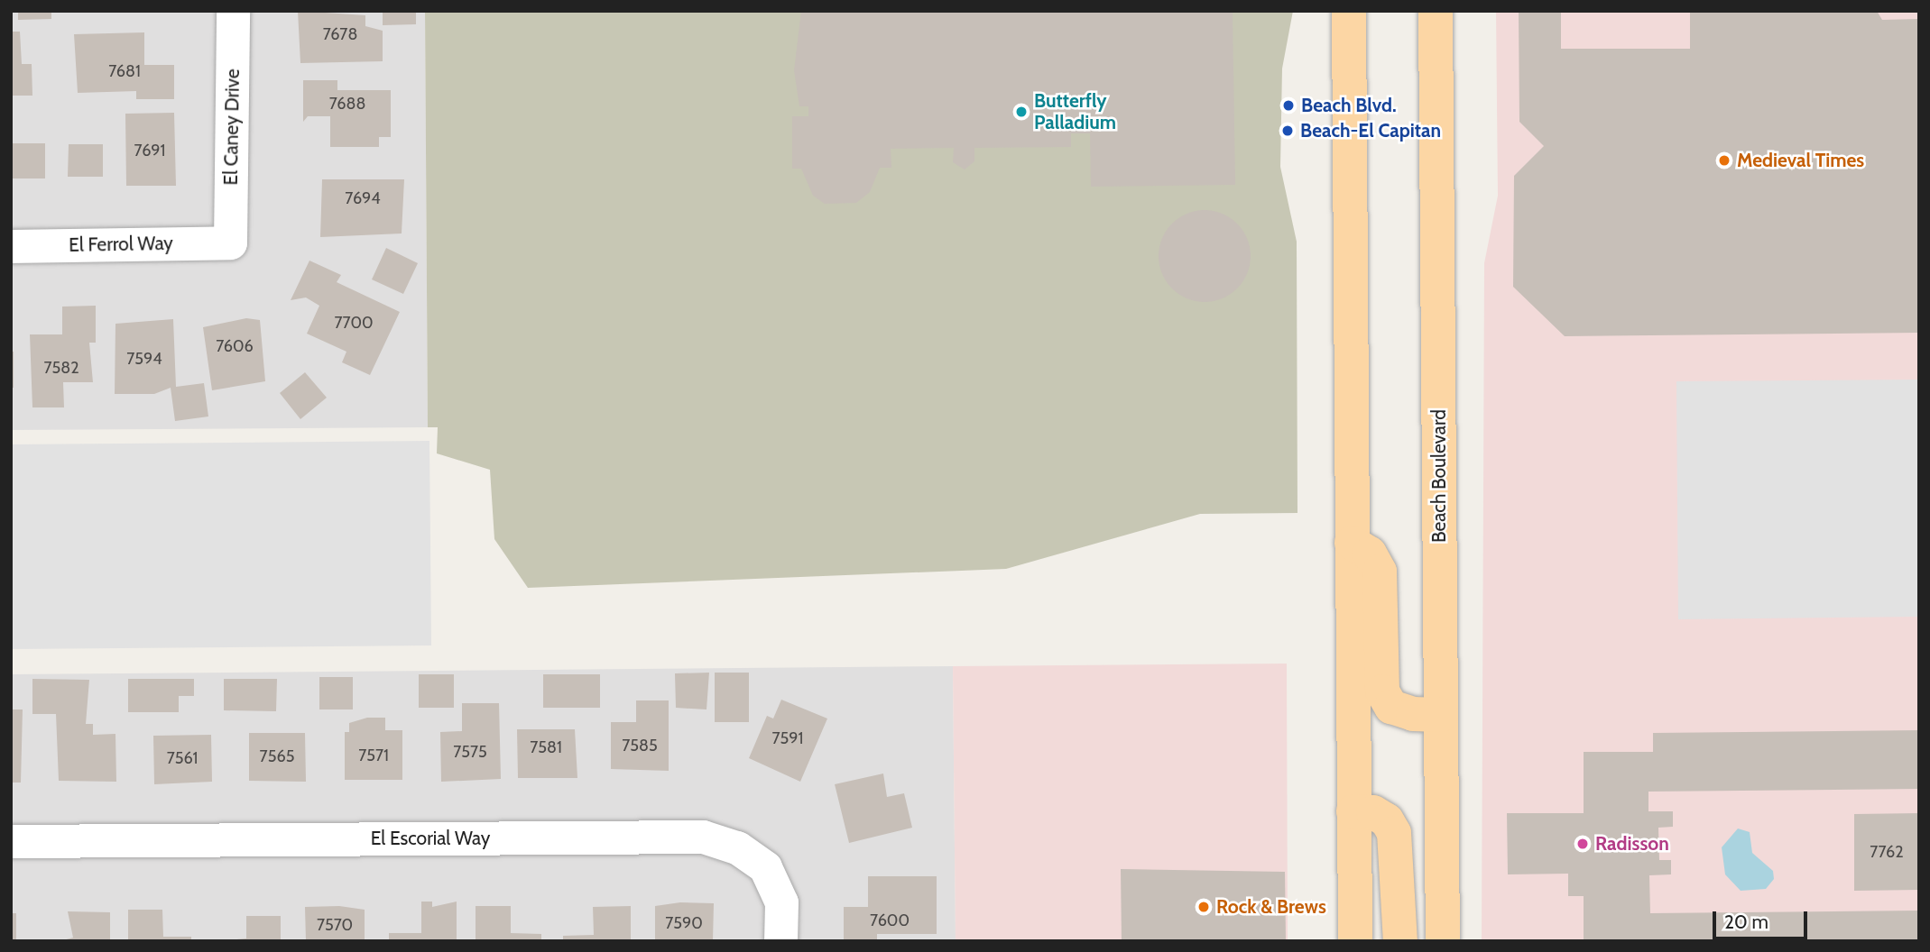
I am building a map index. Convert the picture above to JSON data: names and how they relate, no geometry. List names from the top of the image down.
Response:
{
  "streets": {
    "main road": ["Beach Boulevard"],
    "street": ["El Caney Drive", "El Ferrol Way", "El Escorial Way"]
  },
  "crossings": [
    ["El Caney Drive", "El Ferrol Way"]
  ],
  "places": [
    "Beach Blvd.",
    "Butterfly Palladium",
    "Beach-El Capitan",
    "Medieval Times",
    "Radisson",
    "Rock & Brews"
  ],
  "house_numbers": [
    "7678",
    "7681",
    "7688",
    "7691",
    "7694",
    "7700",
    "7606",
    "7594",
    "7582",
    "7591",
    "7585",
    "7581",
    "7575",
    "7571",
    "7565",
    "7561",
    "7762",
    "7600",
    "7590",
    "7570"
  ],
  "scale_bar": "20 m"
}
